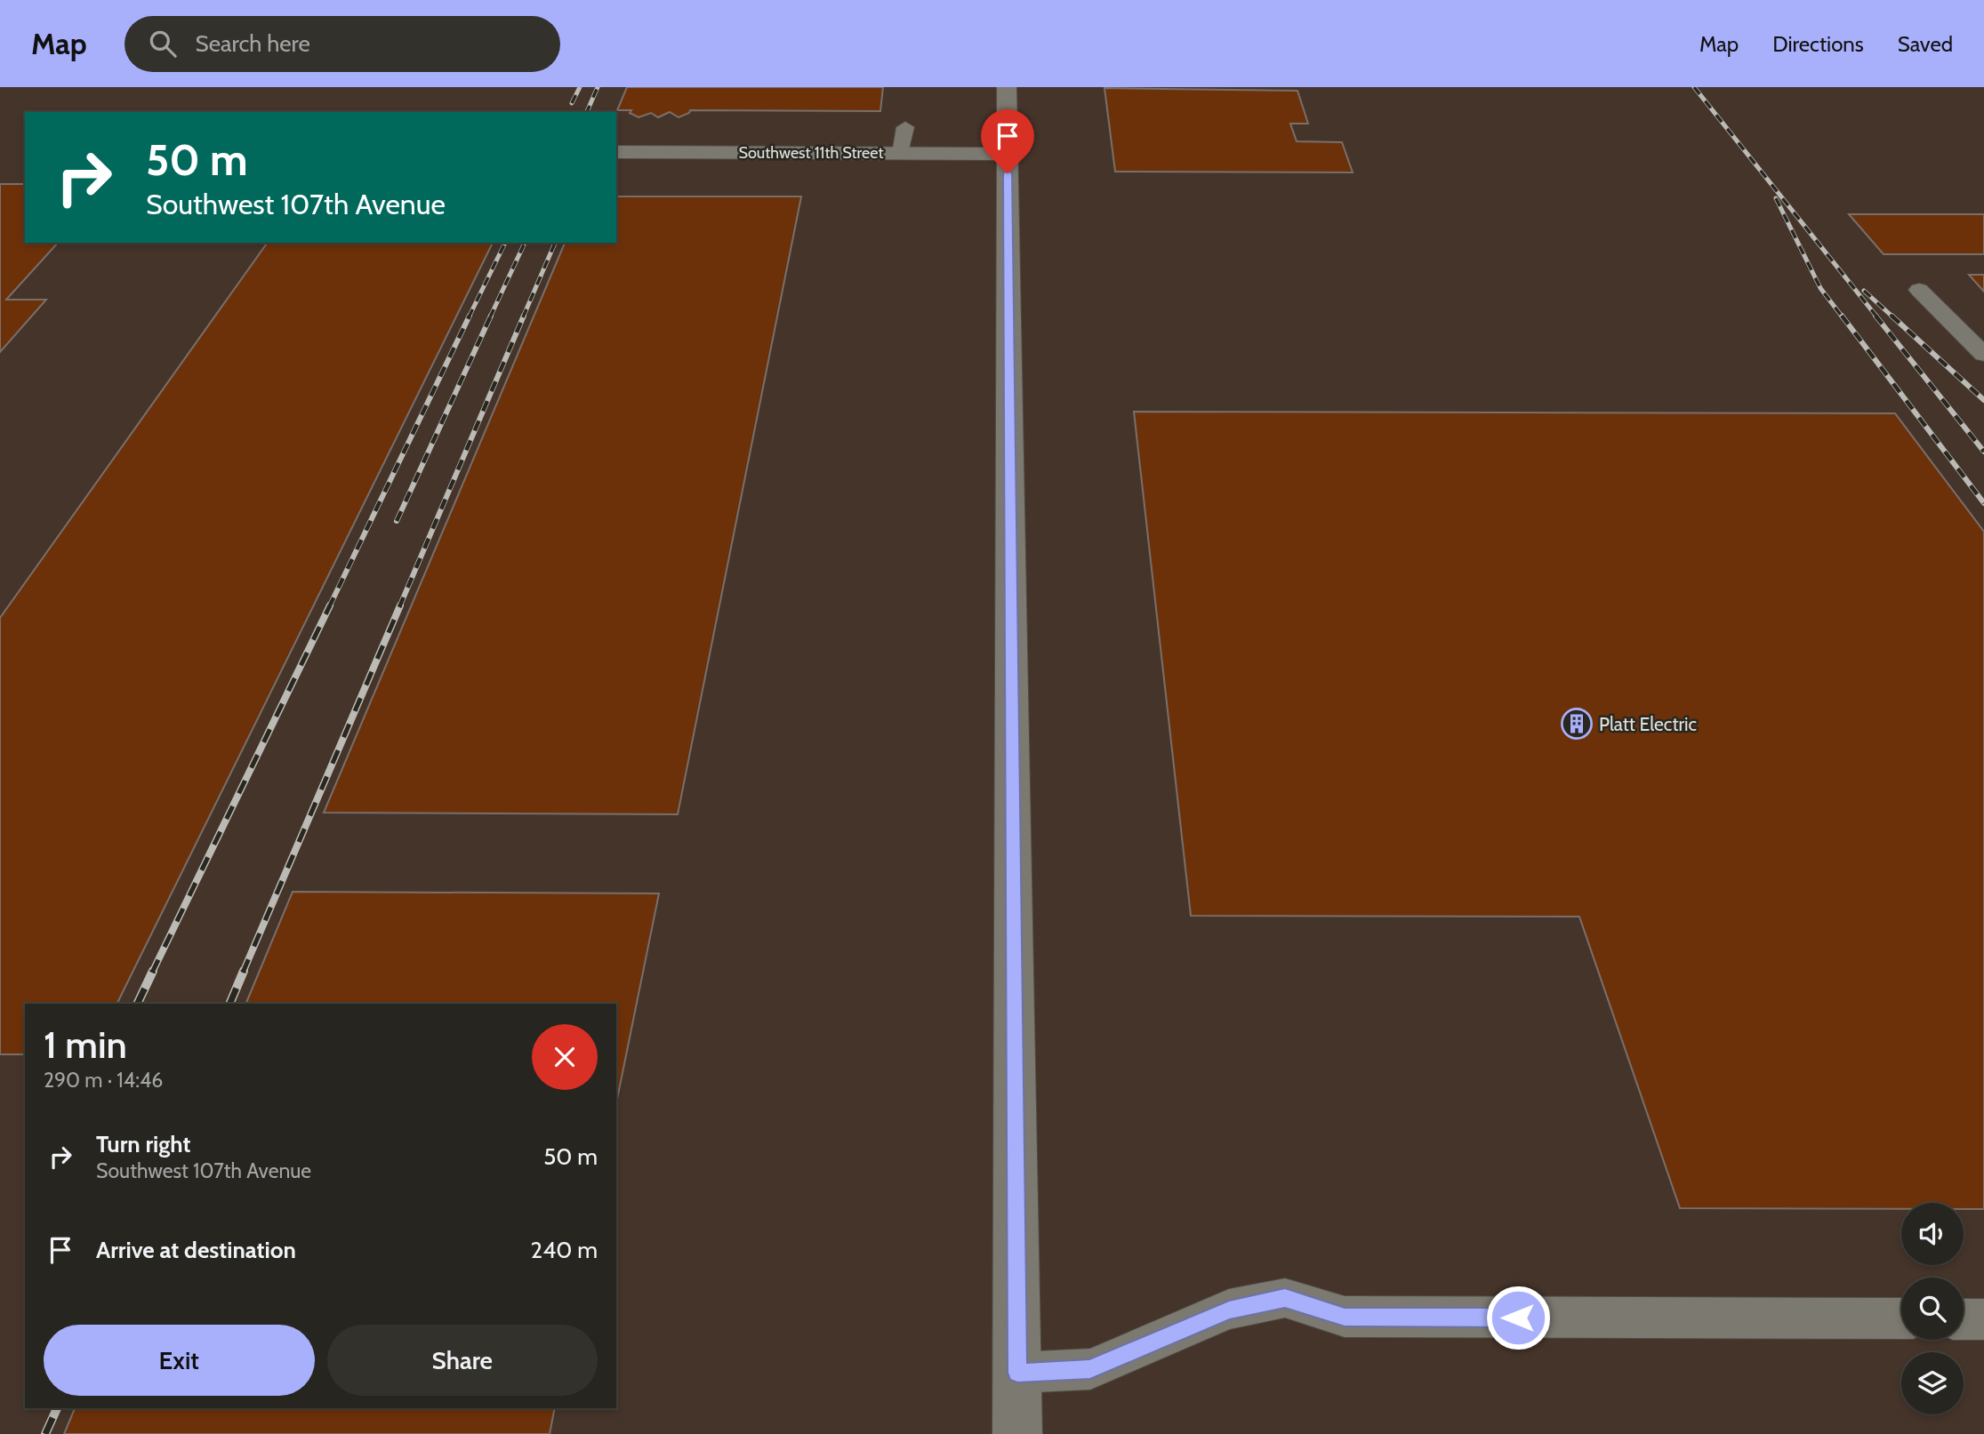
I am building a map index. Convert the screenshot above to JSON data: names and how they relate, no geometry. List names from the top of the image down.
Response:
{
  "streets": {
    "street": ["Southwest 11th Street"]
  },
  "places": {
    "building": ["Platt Electric"]
  },
  "page": {
    "header": "Map",
    "search": "Search here",
    "nav": ["Map", "Directions", "Saved"],
    "turn": ["50 m", "Southwest 107th Avenue"],
    "heading": ["1 min", "290 m · 14:46"],
    "list": [
      {
        "name": "Turn right",
        "note": "Southwest 107th Avenue",
        "value": "50 m"
      },
      {
        "name": "Arrive at destination",
        "value": "240 m"
      }
    ],
    "buttons": ["Exit", "Share"]
  }
}
